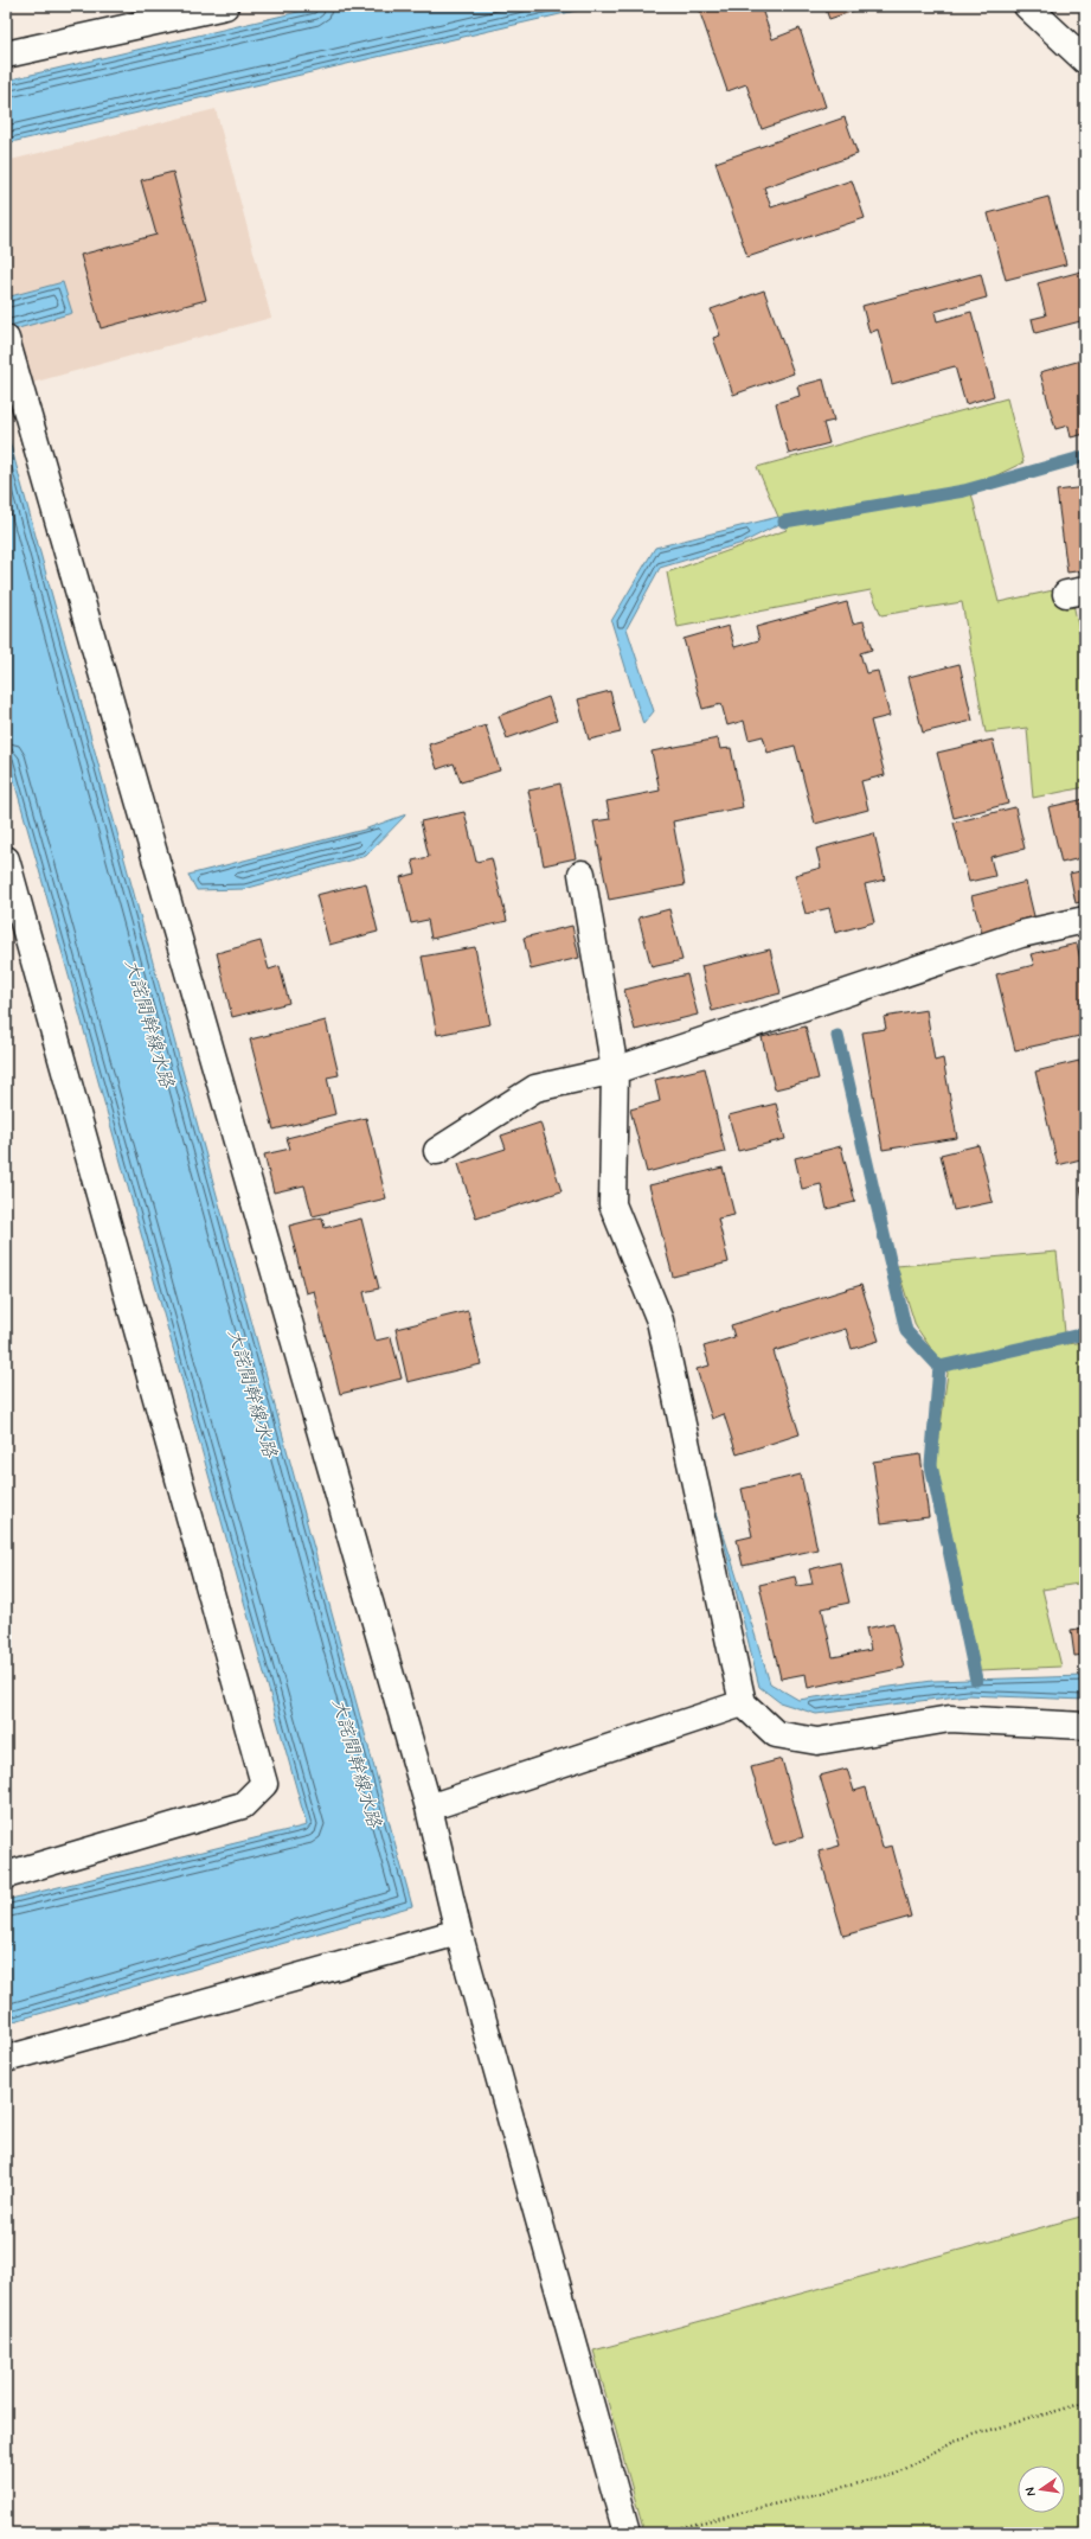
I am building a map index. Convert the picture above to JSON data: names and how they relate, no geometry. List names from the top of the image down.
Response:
{
  "water": ["大詫間幹線水路"],
  "north": "left"
}
